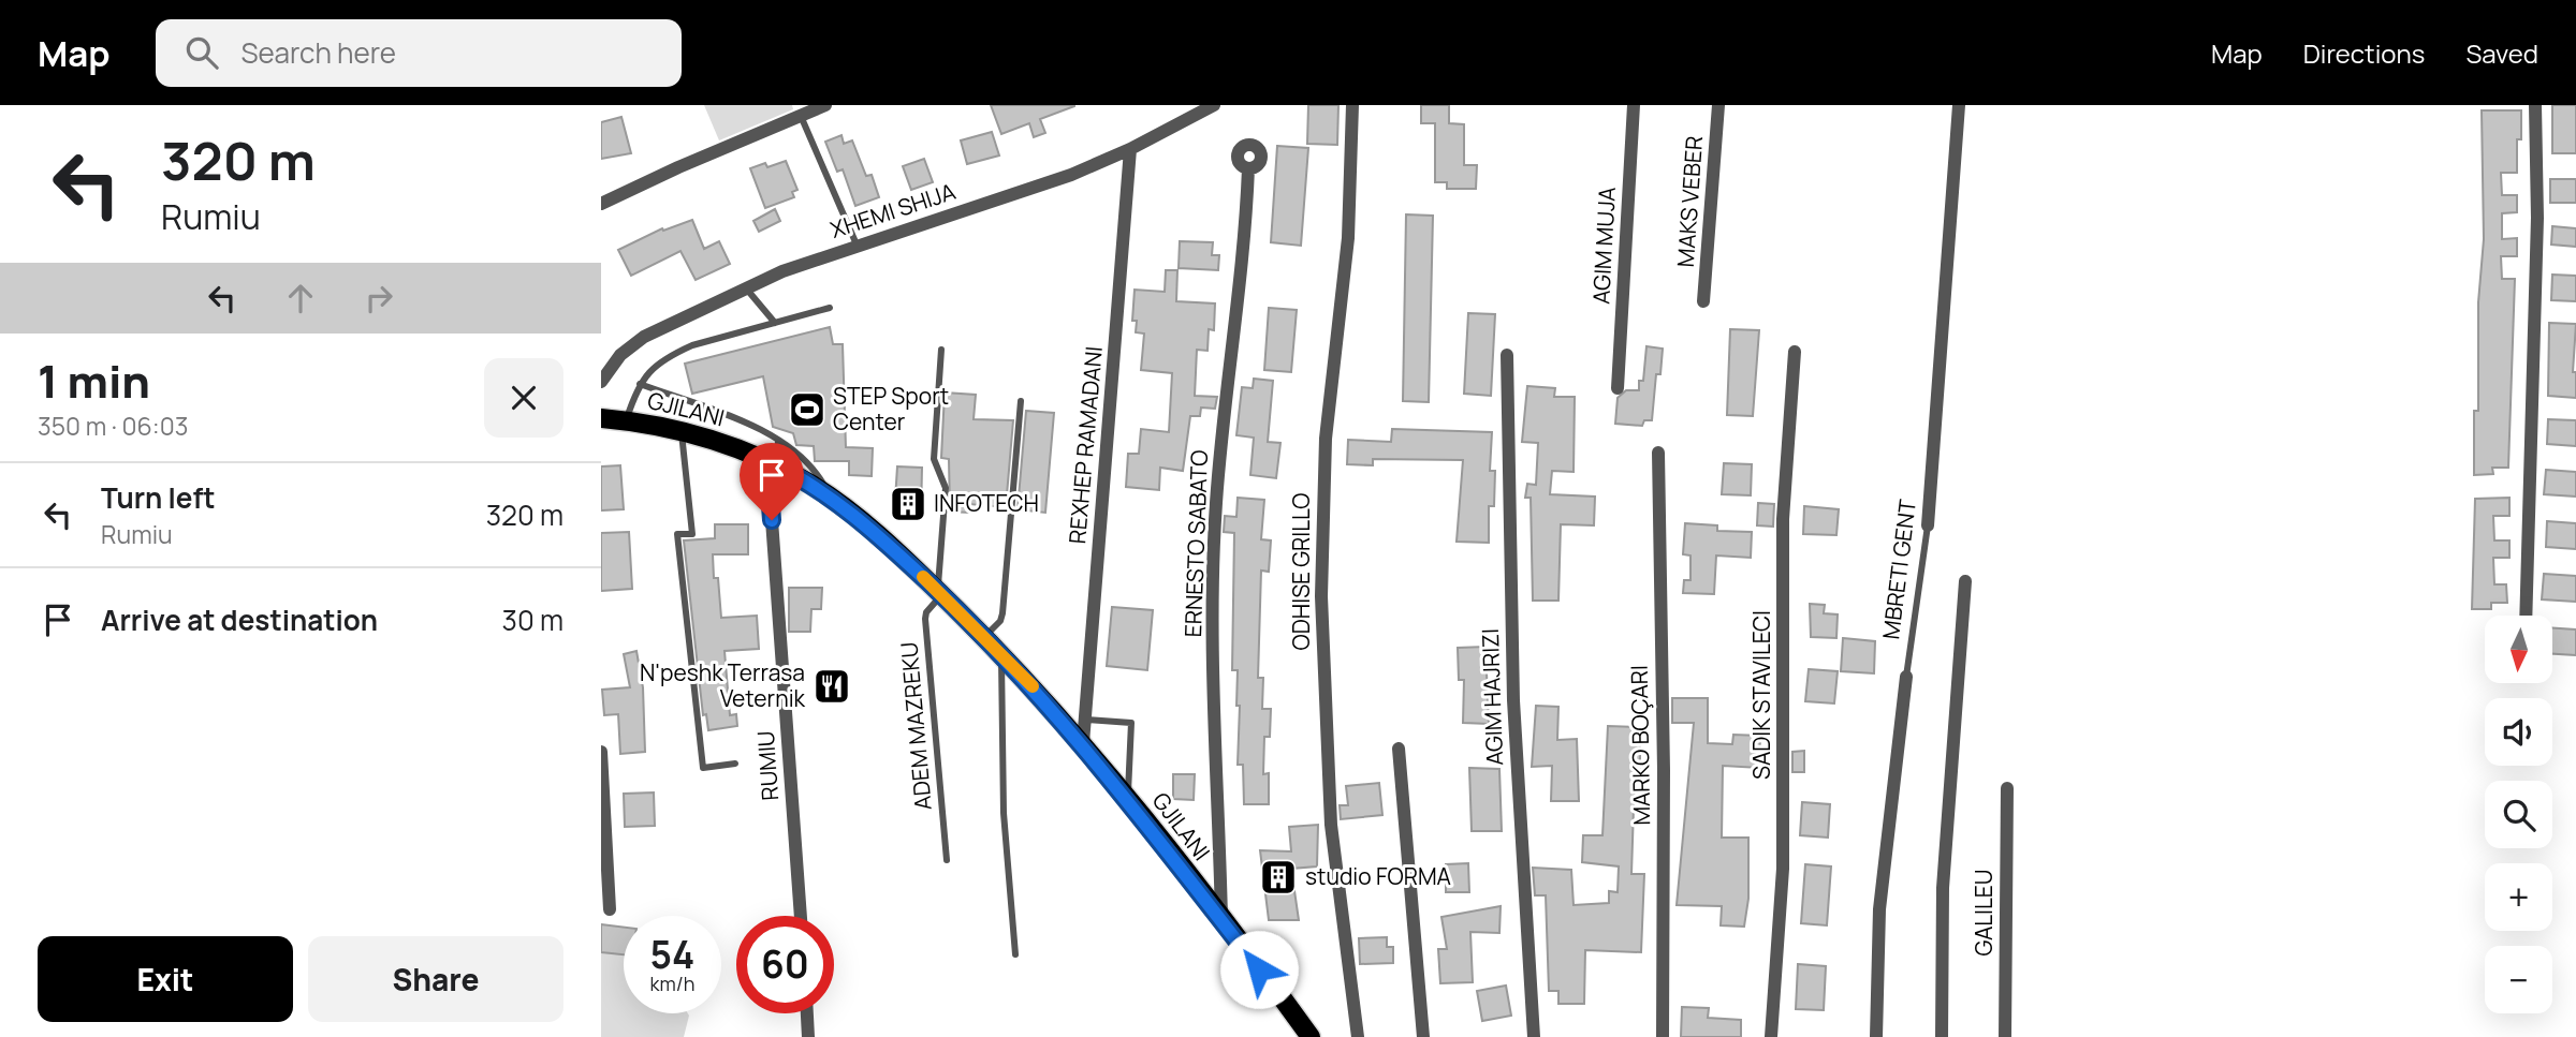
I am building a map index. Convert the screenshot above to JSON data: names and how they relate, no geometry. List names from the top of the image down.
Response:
{
  "streets": {
    "main road": ["GJILANI"],
    "street": [
      "MAKS VEBER",
      "XHEMI SHIJA",
      "AGIM MUJA",
      "REXHEP RAMADANI",
      "ERNESTO SABATO",
      "MBRETI GENT",
      "ODHISE GRILLO",
      "SADIK STAVILECI",
      "AGIM HAJRIZI",
      "MARKO BOÇARI",
      "RUMIU",
      "GALILEU"
    ],
    "lane": ["ADEM MAZREKU"]
  },
  "crossings": [
    ["XHEMI SHIJA", "REXHEP RAMADANI"],
    ["GJILANI", "REXHEP RAMADANI"],
    ["GJILANI", "ERNESTO SABATO"],
    ["GJILANI", "ADEM MAZREKU"],
    ["GJILANI", "RUMIU"]
  ],
  "places": {
    "sports": ["STEP Sport Center"],
    "building": ["INFOTECH", "studio FORMA"],
    "restaurant": ["N'peshk Terrasa Veternik"]
  },
  "north": "bottom",
  "page": {
    "header": "Map",
    "search": "Search here",
    "nav": ["Map", "Directions", "Saved"],
    "turn": ["320 m", "Rumiu"],
    "heading": ["1 min", "350 m · 06:03"],
    "list": [
      {
        "name": "Turn left",
        "note": "Rumiu",
        "value": "320 m"
      },
      {
        "name": "Arrive at destination",
        "value": "30 m"
      }
    ],
    "map_buttons": ["+", "−"],
    "speed": "54 km/h",
    "limit": "60",
    "buttons": ["Exit", "Share"]
  }
}
